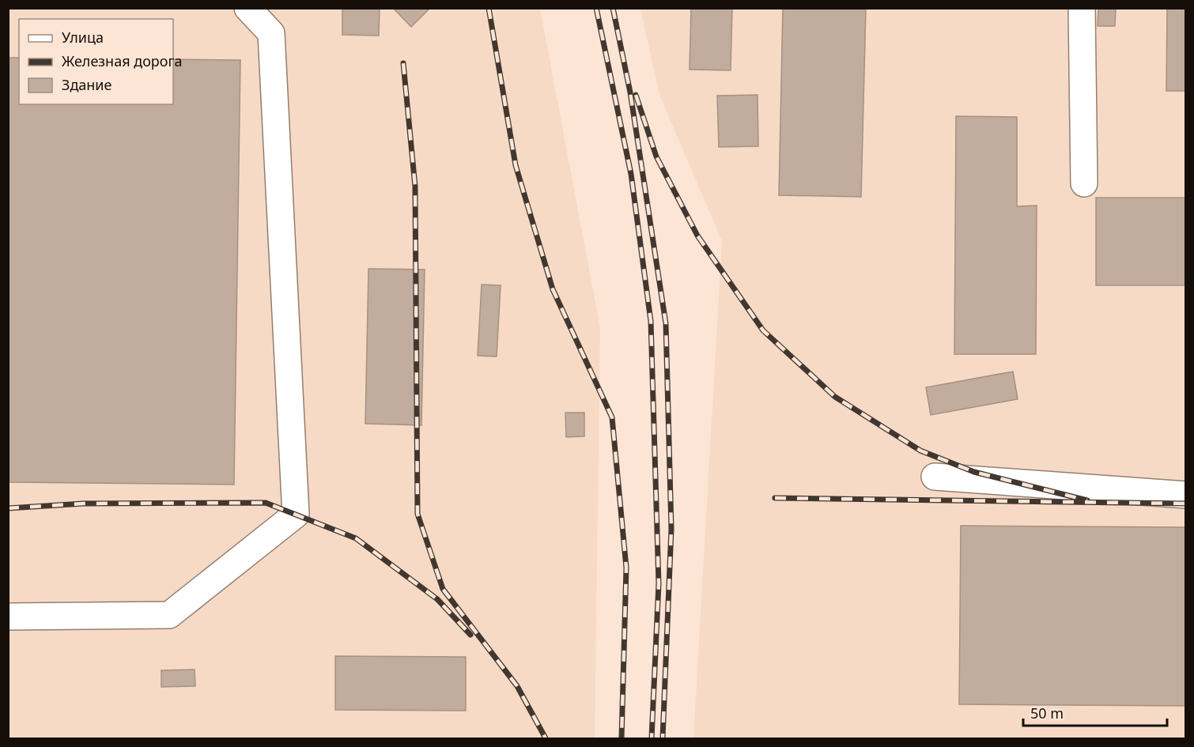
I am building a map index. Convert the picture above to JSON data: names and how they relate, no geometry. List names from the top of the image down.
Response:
{
  "legend": ["Улица", "Железная дорога", "Здание"],
  "scale_bar": "50 m"
}
